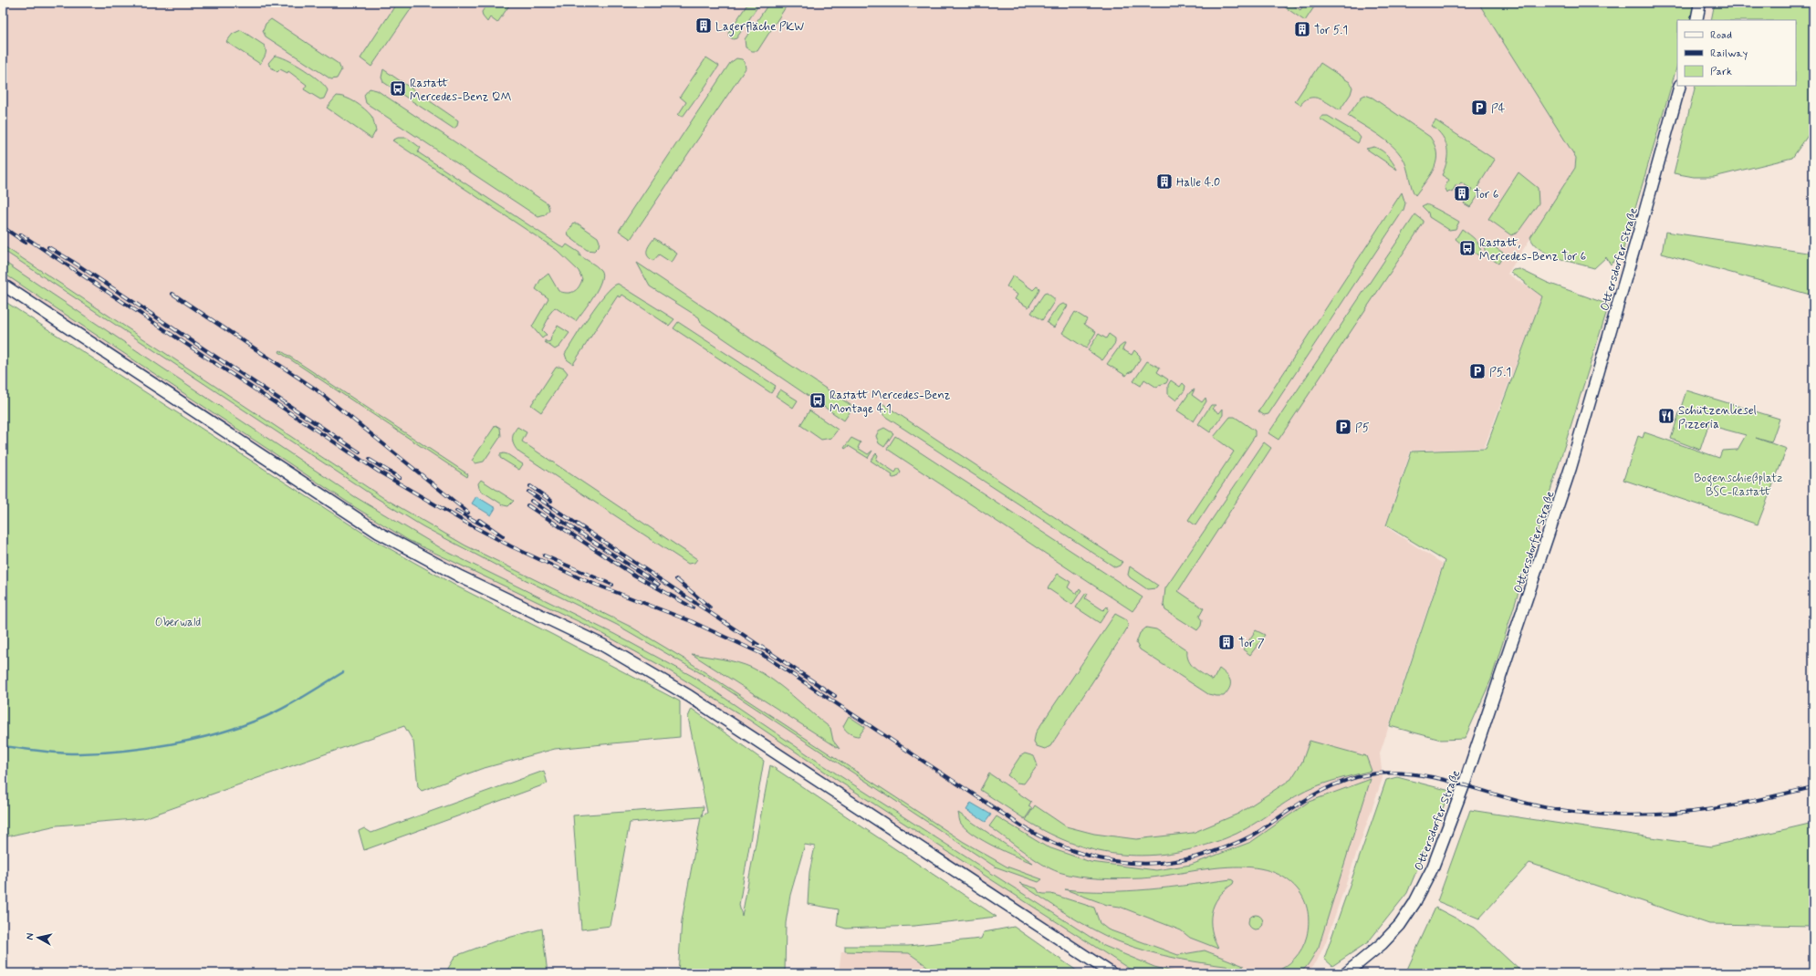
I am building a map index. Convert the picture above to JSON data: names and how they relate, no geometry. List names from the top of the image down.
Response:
{
  "streets": {
    "street": ["Ottersdorfer Straße"]
  },
  "parks": ["Bogenschießplatz BSC-Rastatt", "Oberwald"],
  "places": {
    "building": [
      "Lagerfläche PKW",
      "Tor 5.1",
      "Halle 4.0",
      "Tor 6",
      "Tor 7"
    ],
    "bus stop": ["Rastatt Mercedes-Benz QM", "Rastatt, Mercedes-Benz Tor 6", "Rastatt Mercedes-Benz Montage 4.1"],
    "parking": ["P4", "P5.1", "P5"],
    "restaurant": ["Schützenliesel Pizzeria"]
  },
  "legend": ["Road", "Railway", "Park"],
  "north": "left"
}
